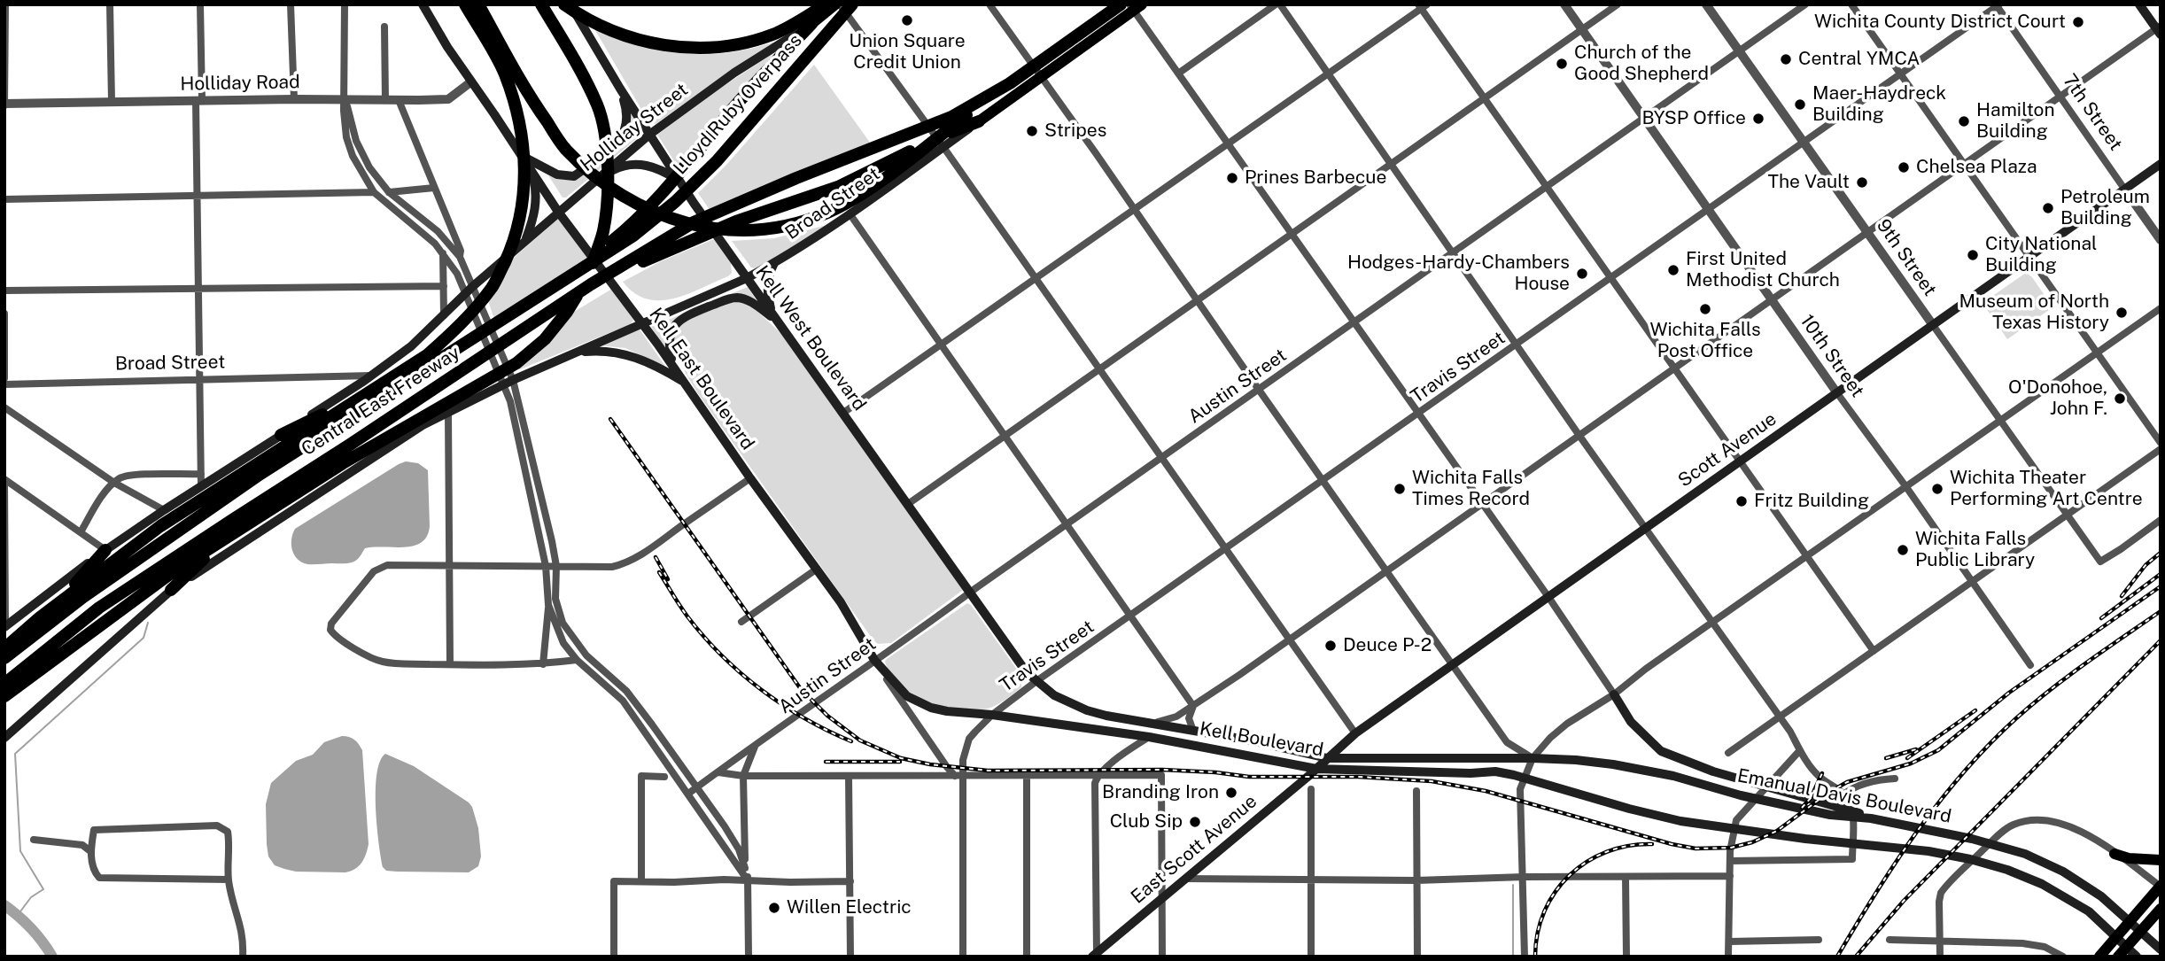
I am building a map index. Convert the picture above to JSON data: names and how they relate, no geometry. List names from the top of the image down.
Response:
{
  "streets": {
    "highway": ["Lloyd Ruby Overpass", "Central East Freeway"],
    "main road": [
      "Holliday Street",
      "Broad Street",
      "Kell West Boulevard",
      "Kell East Boulevard",
      "Scott Avenue",
      "Kell Boulevard",
      "Emanual Davis Boulevard",
      "East Scott Avenue"
    ],
    "street": [
      "Holliday Road",
      "7th Street",
      "9th Street",
      "10th Street",
      "Travis Street",
      "Austin Street"
    ]
  },
  "crossings": [
    ["Holliday Road", "Kell East Boulevard"],
    ["Lloyd Ruby Overpass", "Central East Freeway"],
    ["7th Street", "Travis Street"],
    ["7th Street", "Scott Avenue"],
    ["Holliday Street", "Kell West Boulevard"],
    ["Holliday Street", "Kell East Boulevard"],
    ["Holliday Street", "Central East Freeway"],
    ["Broad Street", "Kell West Boulevard"],
    ["Broad Street", "Kell East Boulevard"],
    ["Broad Street", "Central East Freeway"],
    ["9th Street", "Travis Street"],
    ["9th Street", "Austin Street"],
    ["9th Street", "Scott Avenue"],
    ["Kell West Boulevard", "Travis Street"],
    ["Kell West Boulevard", "Austin Street"],
    ["Kell West Boulevard", "Kell Boulevard"],
    ["10th Street", "Travis Street"],
    ["10th Street", "Austin Street"],
    ["10th Street", "Scott Avenue"],
    ["Travis Street", "Kell East Boulevard"],
    ["Travis Street", "Kell Boulevard"],
    ["Kell East Boulevard", "Austin Street"],
    ["Kell East Boulevard", "Kell Boulevard"],
    ["Scott Avenue", "Kell Boulevard"],
    ["Scott Avenue", "East Scott Avenue"],
    ["Kell Boulevard", "Emanual Davis Boulevard"],
    ["Kell Boulevard", "East Scott Avenue"]
  ],
  "places": [
    "Union Square Credit Union",
    "Wichita County District Court",
    "Central YMCA",
    "Church of the Good Shepherd",
    "Maer-Haydreck Building",
    "BYSP Office",
    "Hamilton Building",
    "Stripes",
    "Chelsea Plaza",
    "Prines Barbecue",
    "The Vault",
    "Petroleum Building",
    "City National Building",
    "First United Methodist Church",
    "Hodges-Hardy-Chambers House",
    "Wichita Falls Post Office",
    "Museum of North Texas History",
    "O'Donohoe, John F.",
    "Wichita Falls Times Record",
    "Wichita Theater Performing Art Centre",
    "Fritz Building",
    "Wichita Falls Public Library",
    "Deuce P-2",
    "Branding Iron",
    "Club Sip",
    "Willen Electric"
  ]
}
